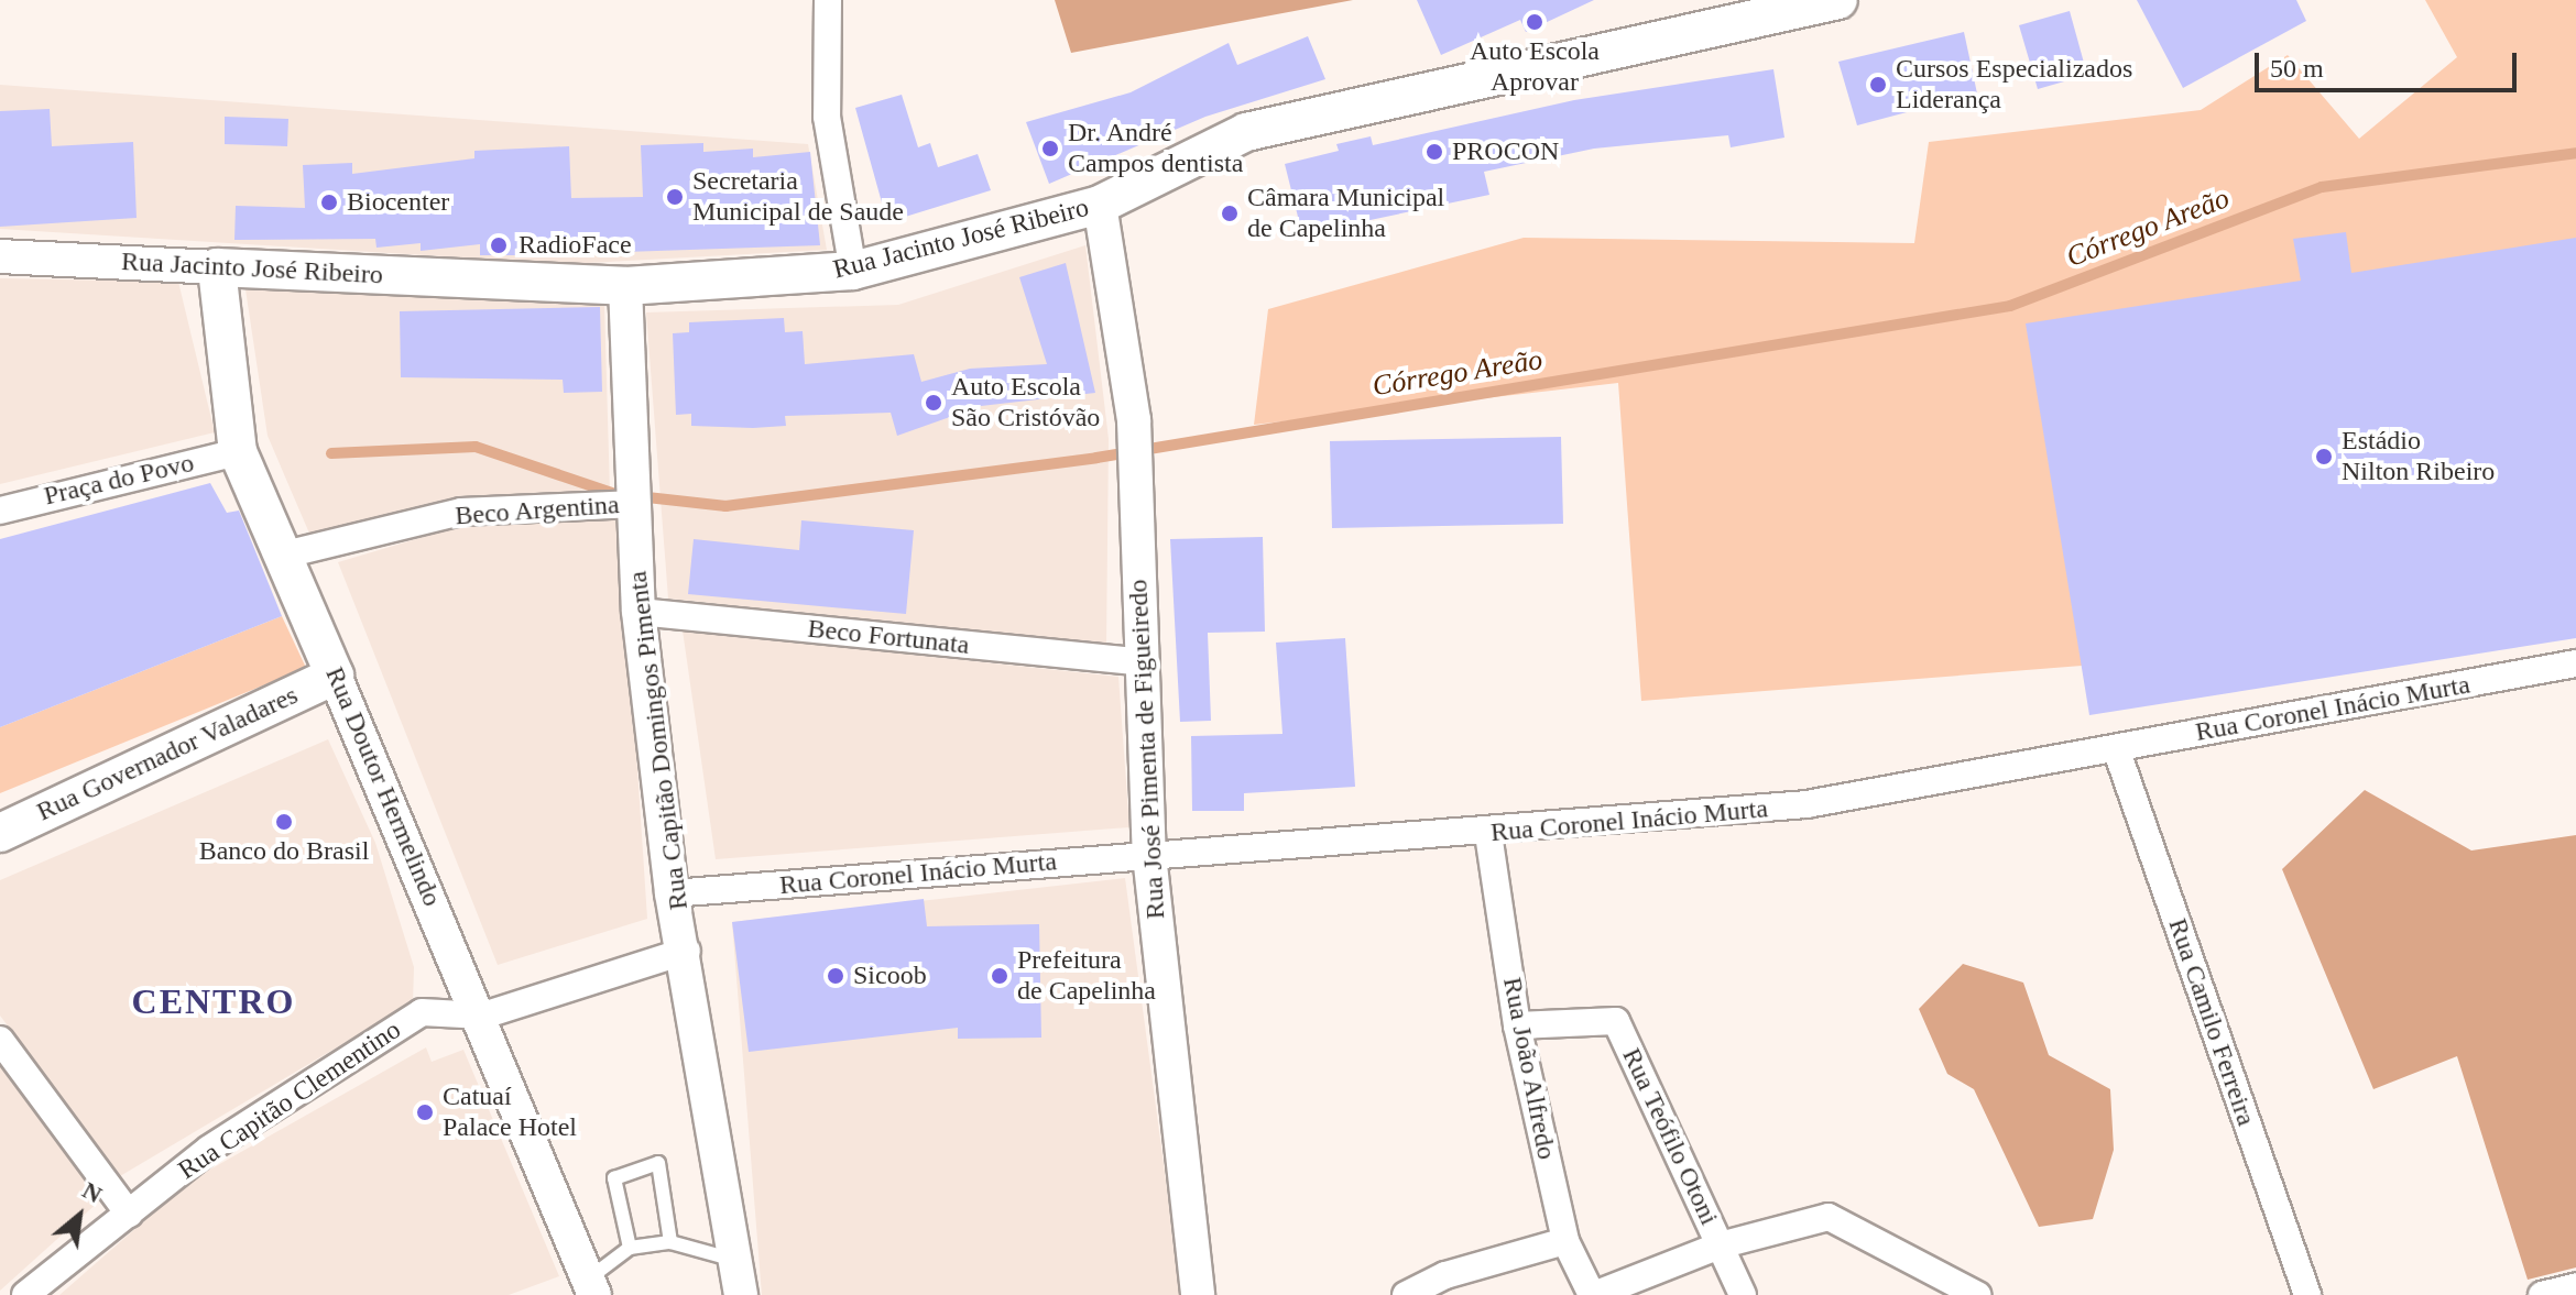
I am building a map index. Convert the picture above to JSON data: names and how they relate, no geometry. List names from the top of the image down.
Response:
{
  "streets": {
    "main road": ["Rua Jacinto José Ribeiro", "Rua Governador Valadares", "Rua Doutor Hermelindo"],
    "street": [
      "Praça do Povo",
      "Beco Argentina",
      "Beco Fortunata",
      "Rua Coronel Inácio Murta",
      "Rua Capitão Domingos Pimenta",
      "Rua José Pimenta de Figueiredo",
      "Rua Camilo Ferreira",
      "Rua João Alfredo",
      "Rua Capitão Clementino",
      "Rua Teófilo Otoni"
    ]
  },
  "crossings": [
    ["Rua Jacinto José Ribeiro", "Rua Capitão Domingos Pimenta"],
    ["Rua Jacinto José Ribeiro", "Rua José Pimenta de Figueiredo"],
    ["Rua Jacinto José Ribeiro", "Rua Doutor Hermelindo"],
    ["Praça do Povo", "Rua Doutor Hermelindo"],
    ["Beco Argentina", "Rua Capitão Domingos Pimenta"],
    ["Beco Argentina", "Rua Doutor Hermelindo"],
    ["Beco Fortunata", "Rua Capitão Domingos Pimenta"],
    ["Beco Fortunata", "Rua José Pimenta de Figueiredo"],
    ["Rua Coronel Inácio Murta", "Rua Capitão Domingos Pimenta"],
    ["Rua Coronel Inácio Murta", "Rua José Pimenta de Figueiredo"],
    ["Rua Coronel Inácio Murta", "Rua Camilo Ferreira"],
    ["Rua Coronel Inácio Murta", "Rua João Alfredo"],
    ["Rua Capitão Domingos Pimenta", "Rua Capitão Clementino"],
    ["Rua Governador Valadares", "Rua Doutor Hermelindo"],
    ["Rua Doutor Hermelindo", "Rua Capitão Clementino"],
    ["Rua João Alfredo", "Rua Teófilo Otoni"]
  ],
  "districts": ["CENTRO"],
  "water": ["Córrego Areão"],
  "places": [
    "Auto Escola Aprovar",
    "Cursos Especializados Liderança",
    "Dr. André Campos dentista",
    "PROCON",
    "Secretaria Municipal de Saude",
    "Biocenter",
    "Câmara Municipal de Capelinha",
    "RadioFace",
    "Auto Escola São Cristóvão",
    "Estádio Nilton Ribeiro",
    "Banco do Brasil",
    "Sicoob",
    "Prefeitura de Capelinha",
    "Catuaí Palace Hotel"
  ],
  "scale_bar": "50 m",
  "north": "top right"
}
